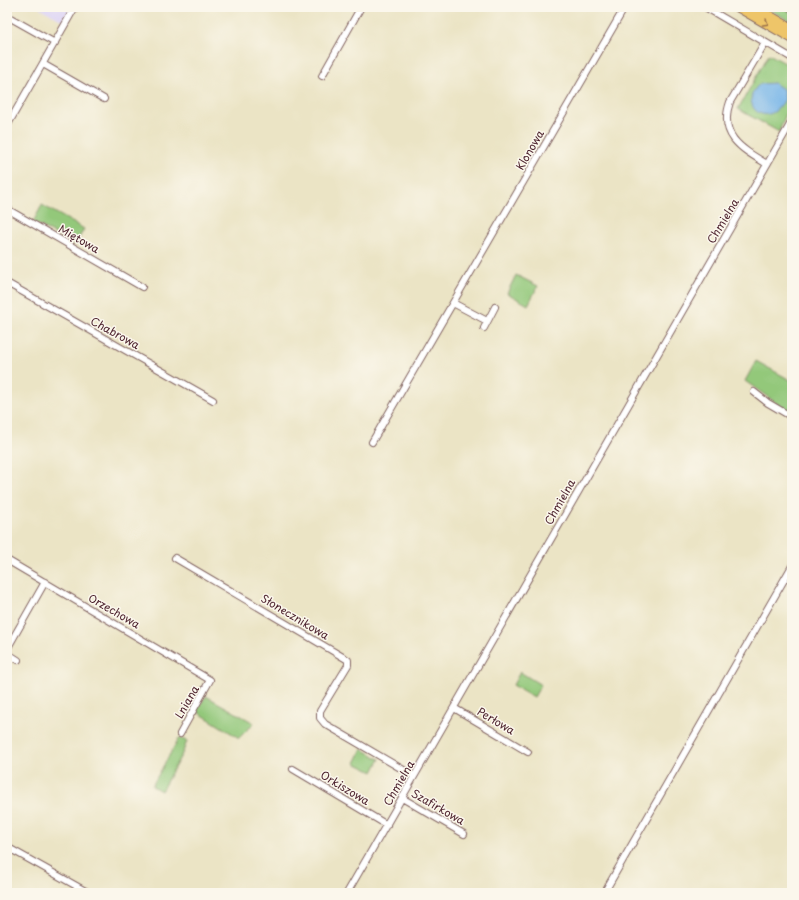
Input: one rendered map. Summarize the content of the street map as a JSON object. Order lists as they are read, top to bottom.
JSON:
{
  "streets": {
    "street": [
      "Klonowa",
      "Chmielna",
      "Miętowa",
      "Chabrowa",
      "Orzechowa",
      "Słonecznikowa",
      "Lniana",
      "Perłowa",
      "Orkiszowa",
      "Szafirkowa"
    ]
  },
  "crossings": [
    ["Chmielna", "Słonecznikowa"],
    ["Chmielna", "Perłowa"],
    ["Chmielna", "Orkiszowa"],
    ["Chmielna", "Szafirkowa"],
    ["Orzechowa", "Lniana"]
  ]
}
